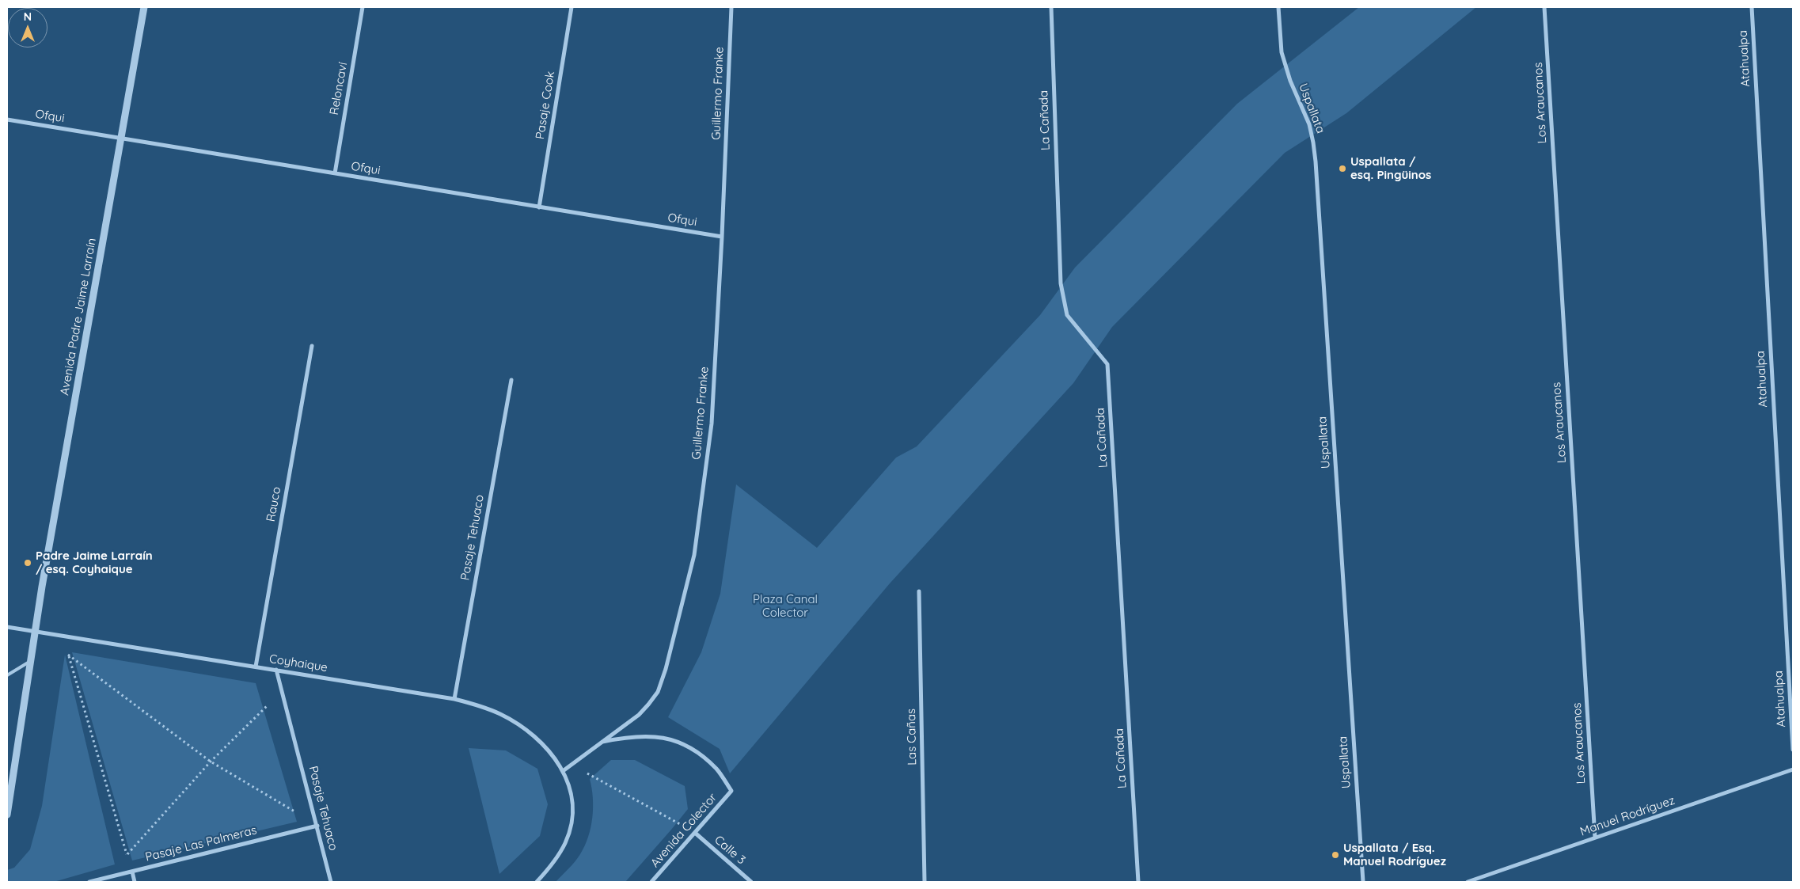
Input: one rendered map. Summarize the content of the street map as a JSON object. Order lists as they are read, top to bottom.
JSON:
{
  "streets": {
    "street": [
      "Atahualpa",
      "Reloncaví",
      "Guillermo Franke",
      "Los Araucanos",
      "Pasaje Cook",
      "Uspallata",
      "Ofqui",
      "La Cañada",
      "Avenida Padre Jaime Larraín",
      "Rauco",
      "Pasaje Tehuaco",
      "Coyhaique",
      "Las Cañas",
      "Manuel Rodríguez",
      "Avenida Colector",
      "Pasaje Las Palmeras",
      "Calle 3"
    ]
  },
  "crossings": [
    ["Reloncaví", "Ofqui"],
    ["Guillermo Franke", "Ofqui"],
    ["Guillermo Franke", "Coyhaique"],
    ["Guillermo Franke", "Avenida Colector"],
    ["Los Araucanos", "Manuel Rodríguez"],
    ["Pasaje Cook", "Ofqui"],
    ["Ofqui", "Avenida Padre Jaime Larraín"],
    ["Avenida Padre Jaime Larraín", "Coyhaique"],
    ["Rauco", "Coyhaique"],
    ["Pasaje Tehuaco", "Coyhaique"],
    ["Pasaje Tehuaco", "Pasaje Las Palmeras"],
    ["Avenida Colector", "Calle 3"]
  ],
  "parks": ["Plaza Canal Colector"],
  "places": ["Uspallata / esq. Pingüinos", "Padre Jaime Larraín / esq. Coyhaique", "Uspallata / Esq. Manuel Rodríguez"],
  "north": "top"
}
